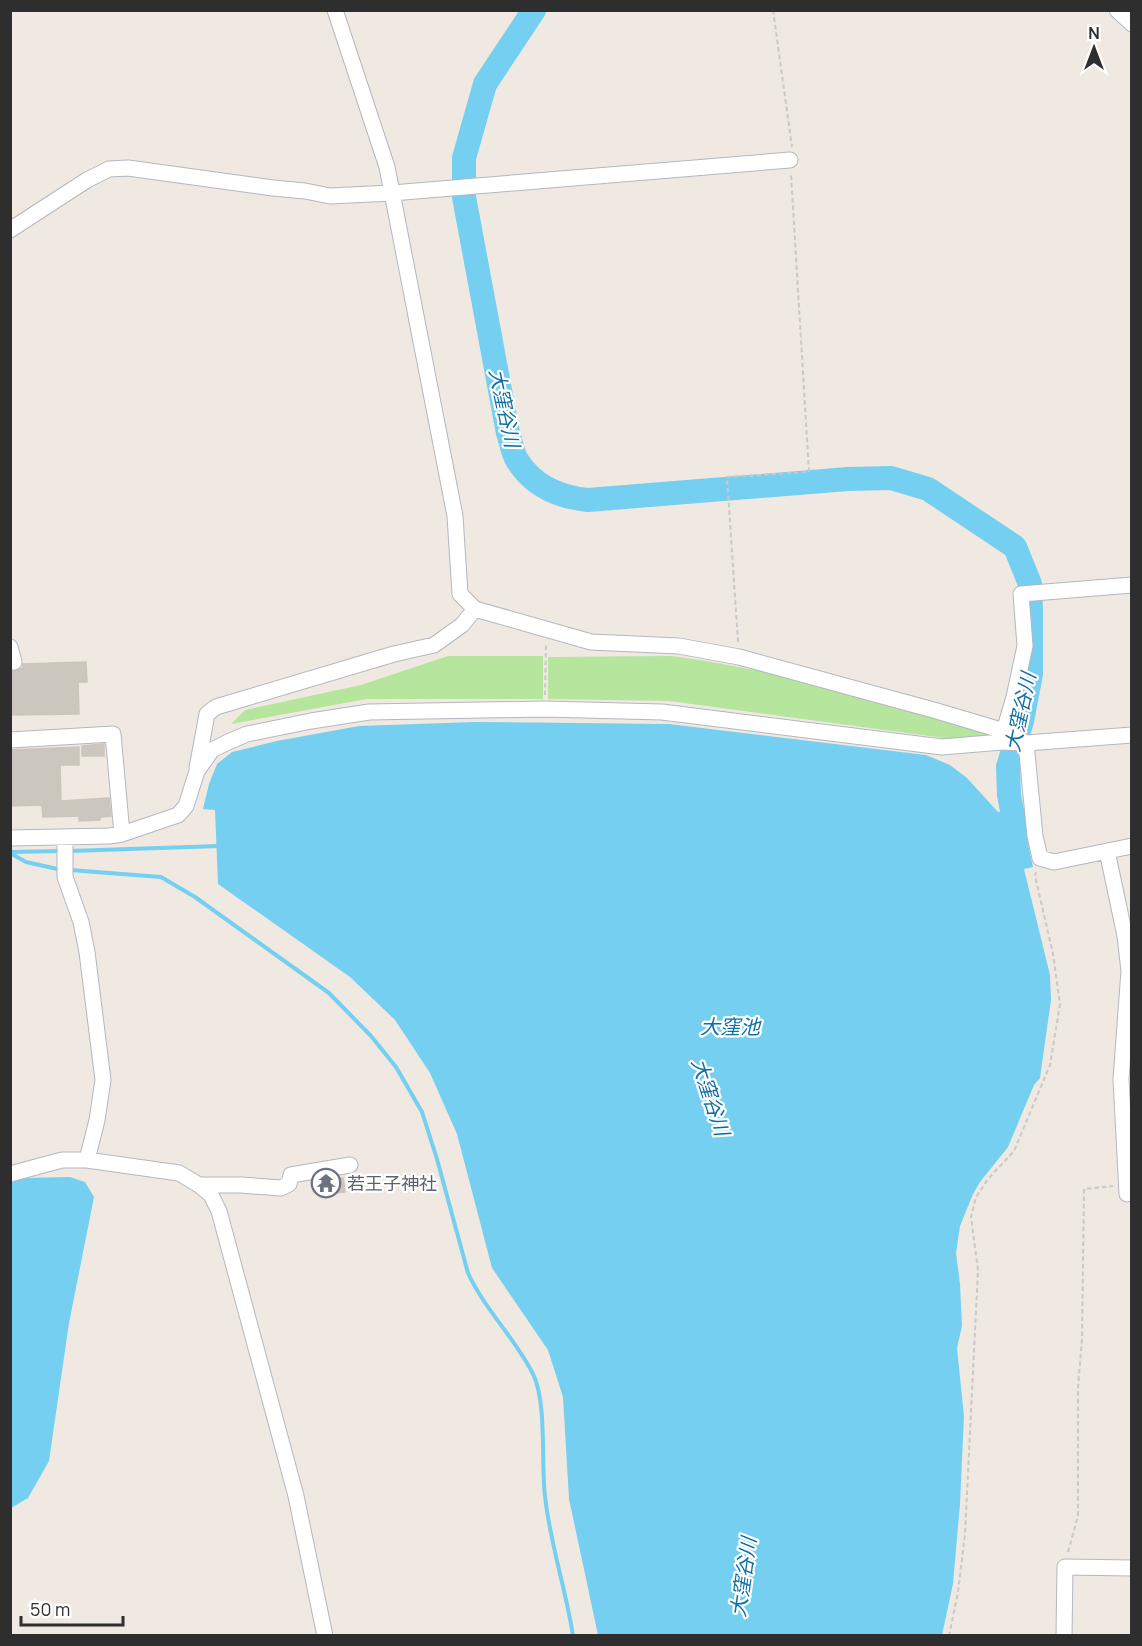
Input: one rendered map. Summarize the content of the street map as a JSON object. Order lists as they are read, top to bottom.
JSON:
{
  "water": ["大窪谷川", "大窪池"],
  "places": {
    "temple": ["若王子神社"]
  },
  "scale_bar": "50 m",
  "north": "top"
}
